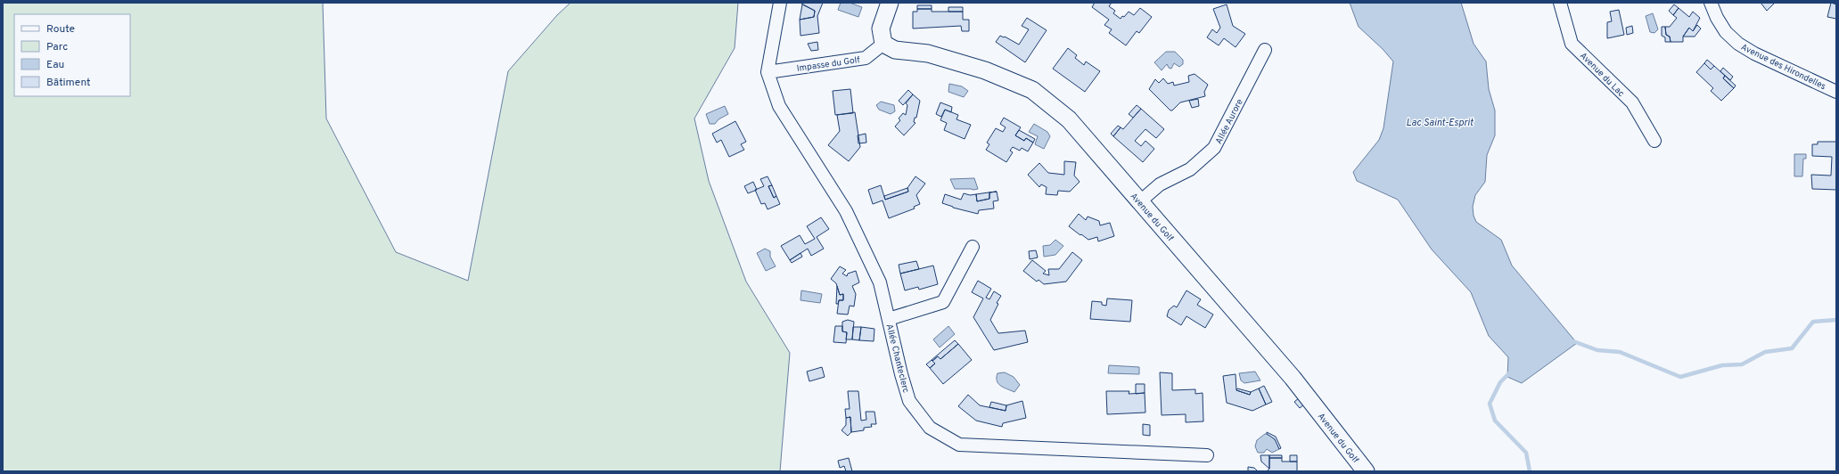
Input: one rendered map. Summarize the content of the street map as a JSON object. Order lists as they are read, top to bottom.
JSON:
{
  "streets": {
    "street": [
      "Impasse du Golf",
      "Avenue des Hirondelles",
      "Avenue du Lac",
      "Allée Aurore",
      "Avenue du Golf",
      "Allée Chanteclerc"
    ]
  },
  "crossings": [
    ["Impasse du Golf", "Avenue du Golf"],
    ["Impasse du Golf", "Allée Chanteclerc"],
    ["Allée Aurore", "Avenue du Golf"]
  ],
  "water": ["Lac Saint-Esprit"],
  "legend": [
    "Route",
    "Parc",
    "Eau",
    "Bâtiment"
  ]
}
